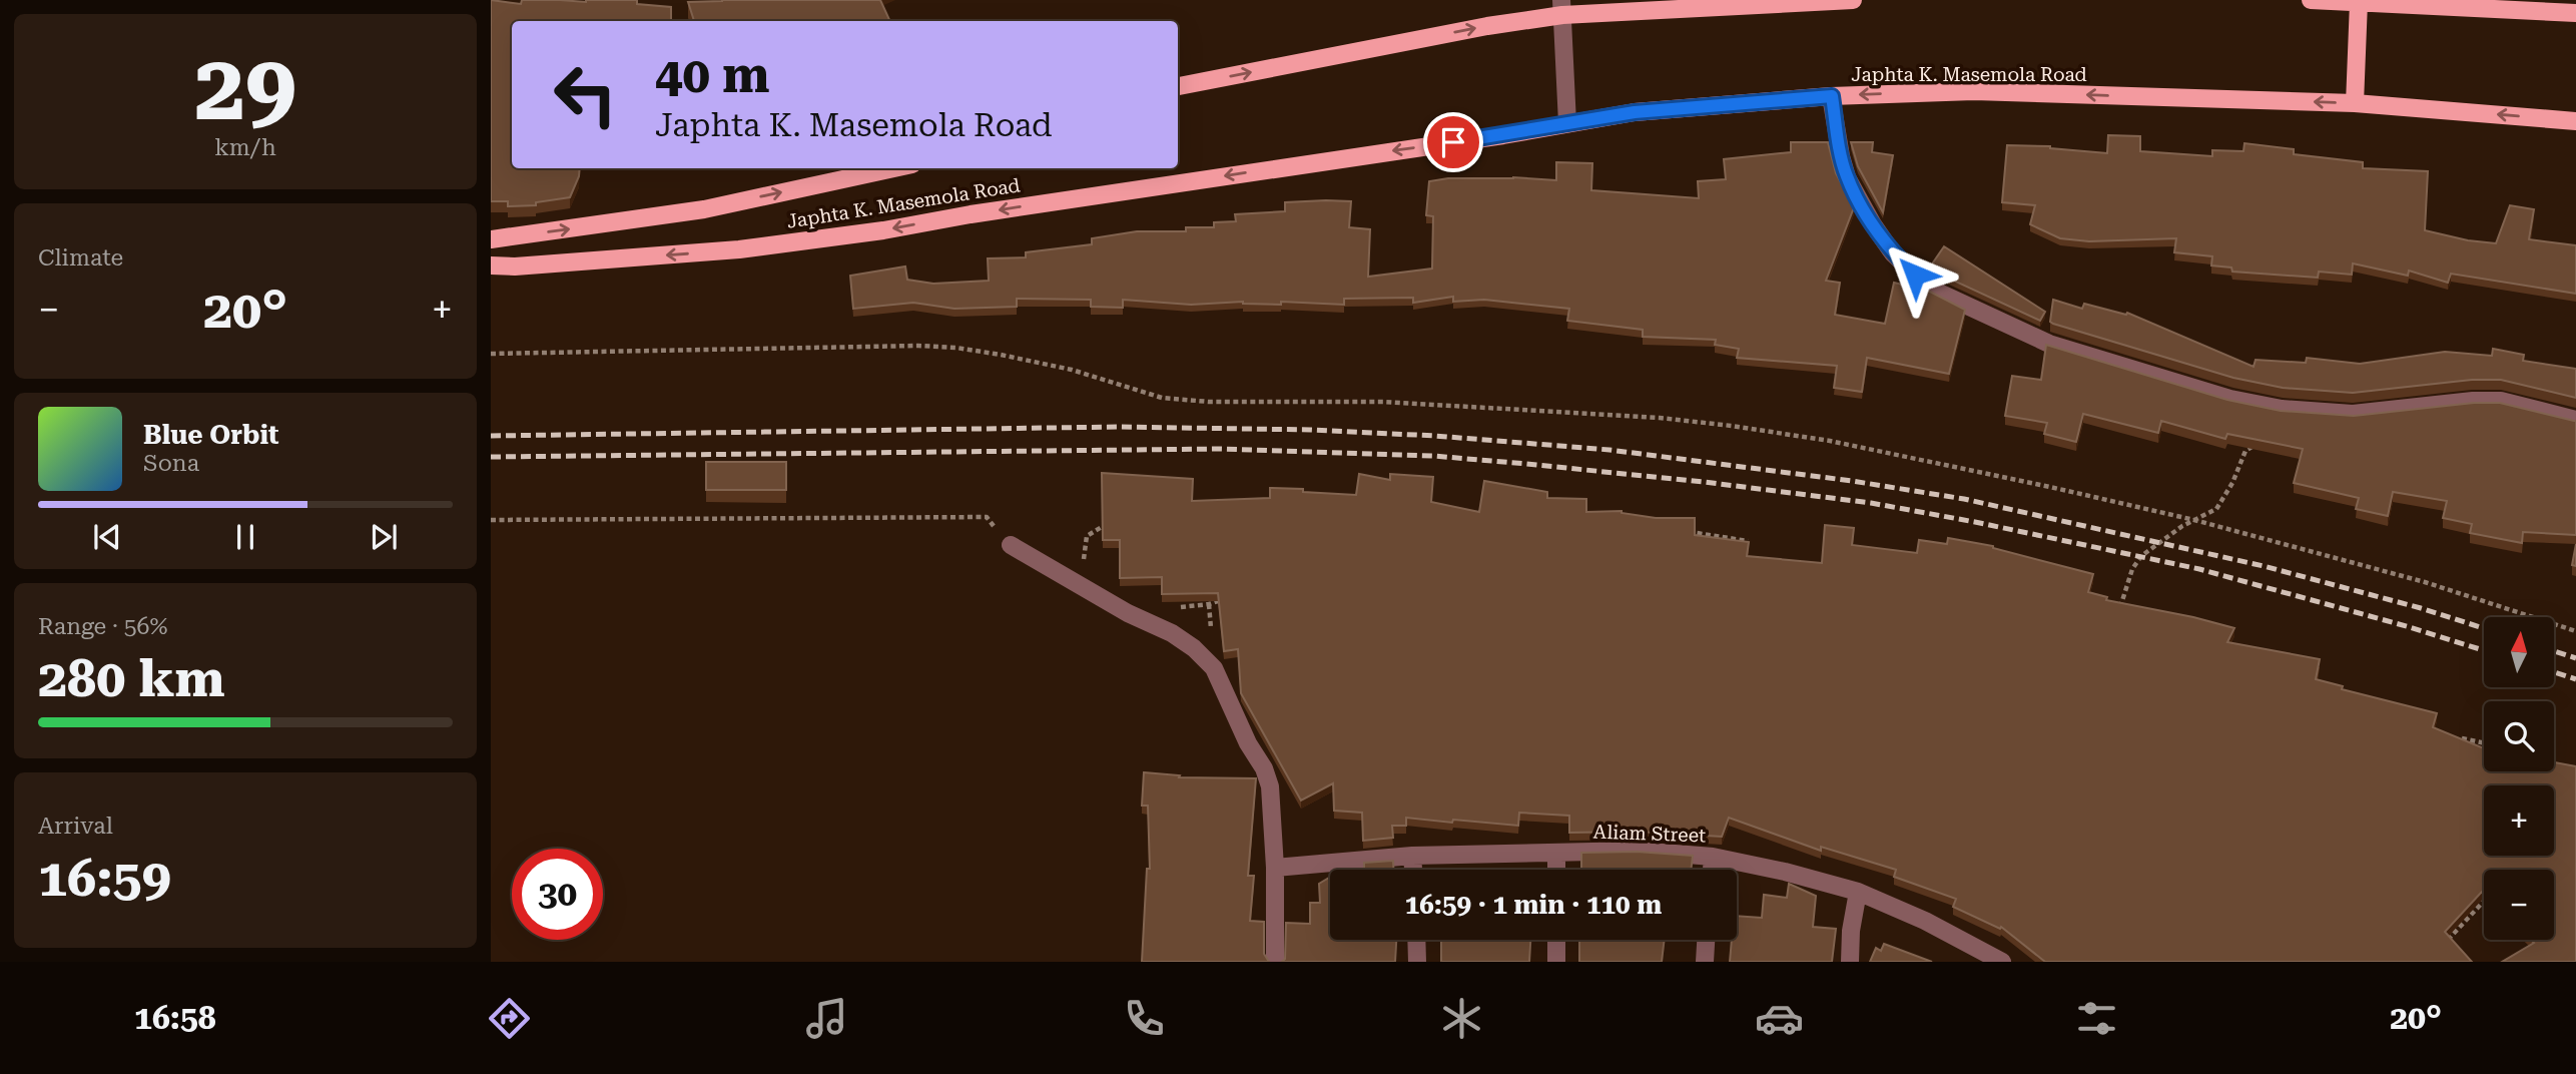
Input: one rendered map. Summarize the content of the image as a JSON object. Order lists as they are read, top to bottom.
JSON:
{
  "streets": {
    "main road": ["Japhta K. Masemola Road"],
    "street": ["Aliam Street"]
  },
  "north": "top",
  "page": {
    "tile": [
      ["29", "km/h"],
      "Climate",
      ["Range · 56%", "280 km"],
      ["Arrival", "16:59"]
    ],
    "turn": ["40 m", "Japhta K. Masemola Road"],
    "heat": ["−", "20°", "+"],
    "song": ["Blue Orbit", "Sona"],
    "map_buttons": ["+", "−"],
    "limit": "30",
    "trip": "16:59 · 1 min · 110 m",
    "tabs": ["16:58", "20°"]
  }
}
